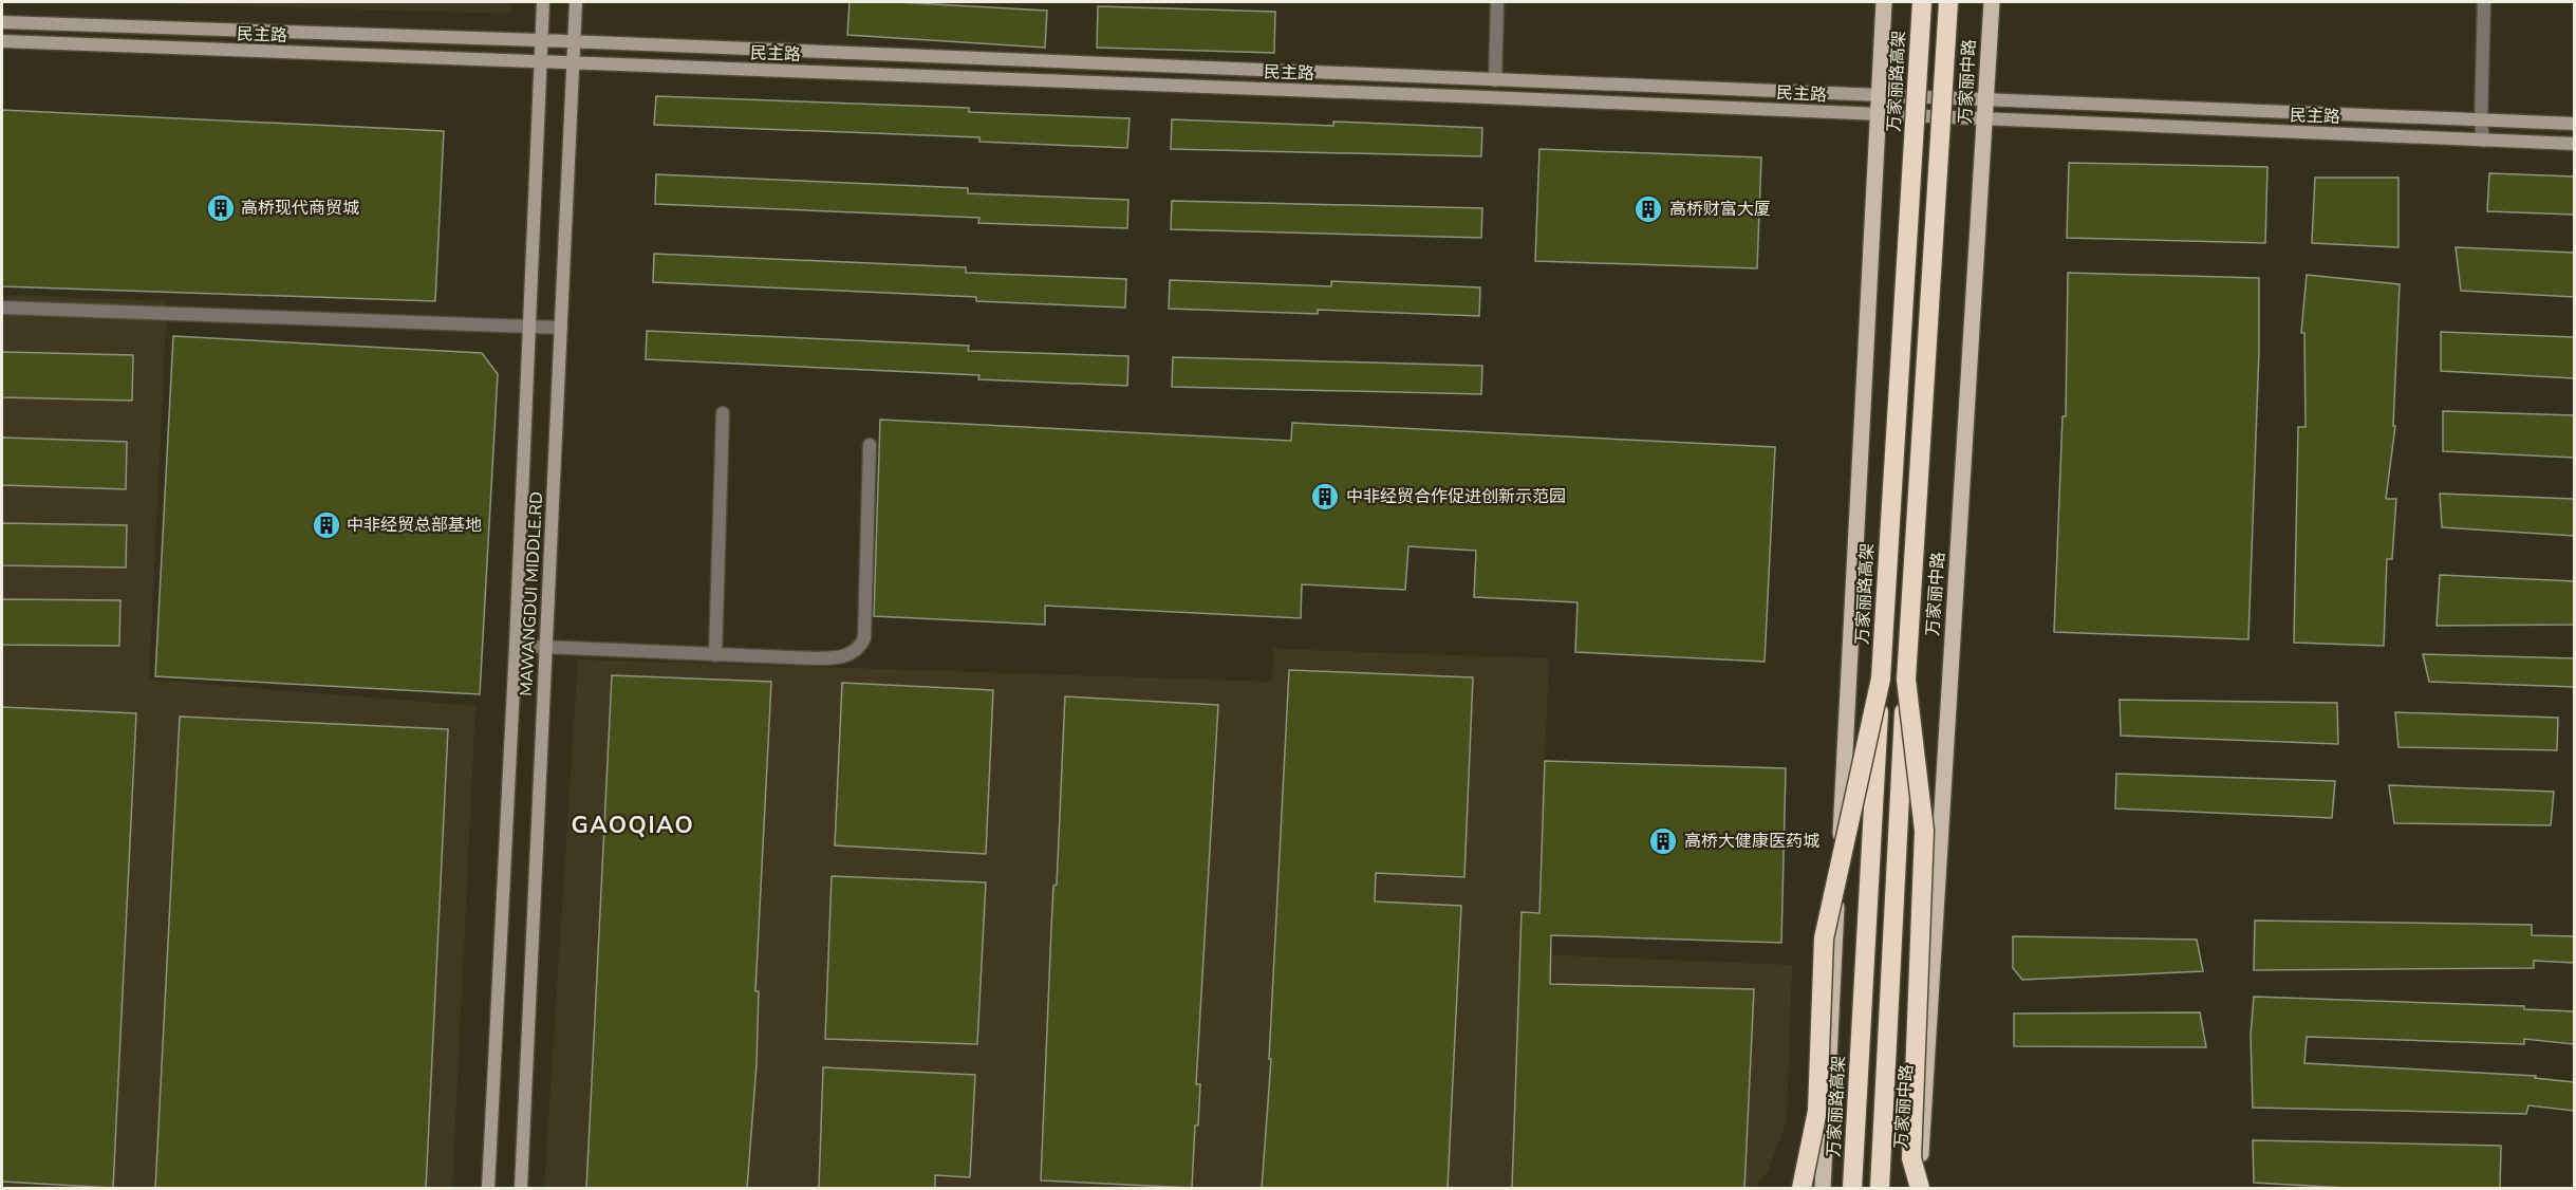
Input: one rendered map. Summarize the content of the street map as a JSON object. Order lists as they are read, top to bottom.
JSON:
{
  "streets": {
    "highway": ["万家丽路高架"],
    "main road": ["万家丽中路"],
    "street": ["民主路", "MAWANGDUI MIDDLE.RD"]
  },
  "crossings": [
    ["民主路", "万家丽中路"],
    ["民主路", "MAWANGDUI MIDDLE.RD"]
  ],
  "districts": ["GAOQIAO"],
  "places": {
    "building": [
      "高桥现代商贸城",
      "高桥财富大厦",
      "中非经贸合作促进创新示范园",
      "中非经贸总部基地",
      "高桥大健康医药城"
    ]
  }
}
